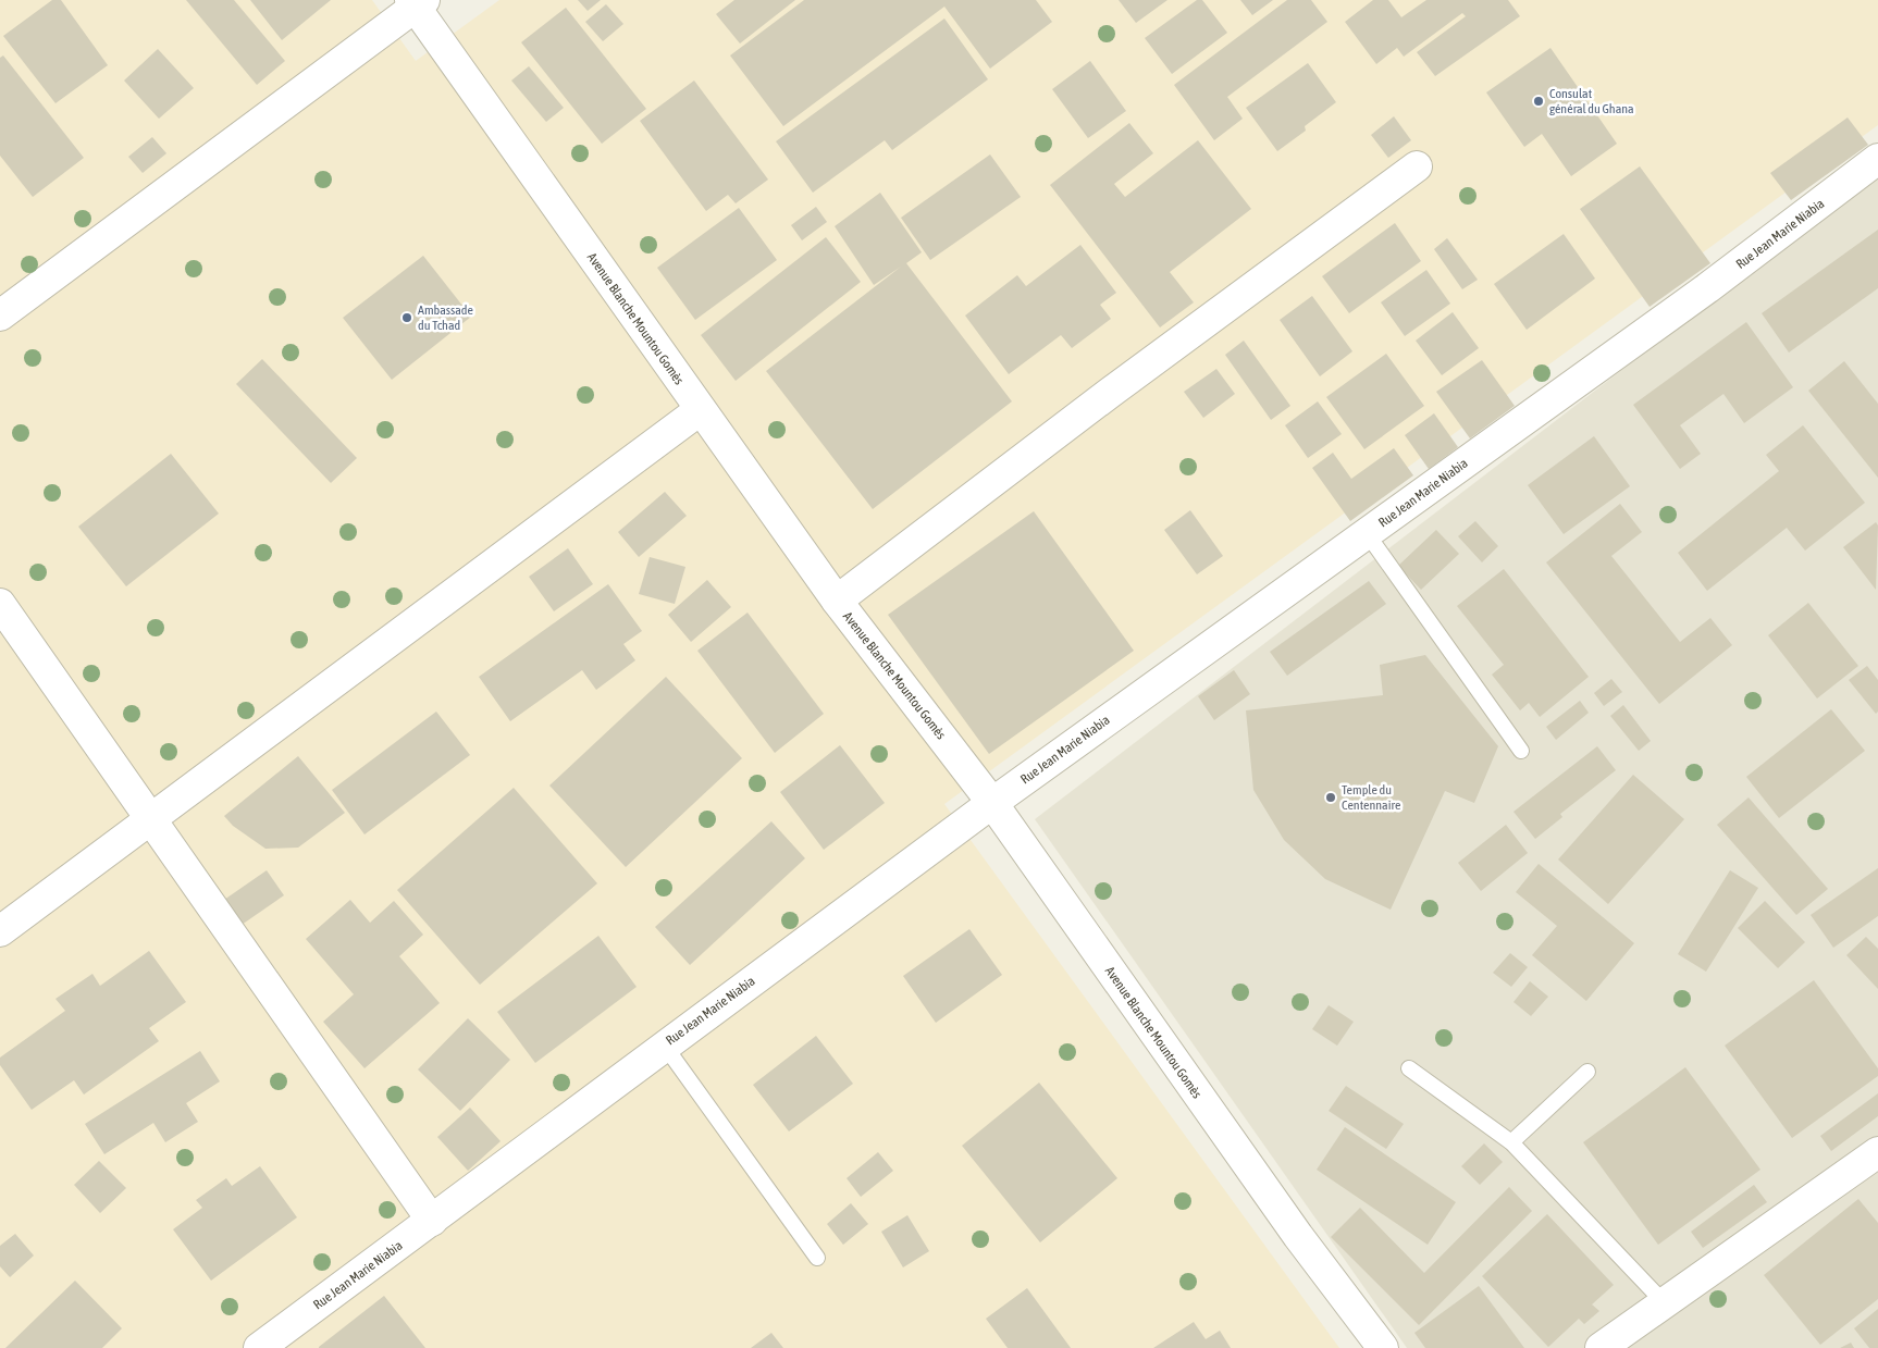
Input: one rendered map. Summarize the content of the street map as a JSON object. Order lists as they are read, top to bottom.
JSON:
{
  "streets": {
    "street": ["Rue Jean Marie Niabia", "Avenue Blanche Mountou Gomès"]
  },
  "crossings": [
    ["Rue Jean Marie Niabia", "Avenue Blanche Mountou Gomès"]
  ],
  "places": ["Consulat général du Ghana", "Ambassade du Tchad", "Temple du Centennaire"]
}
